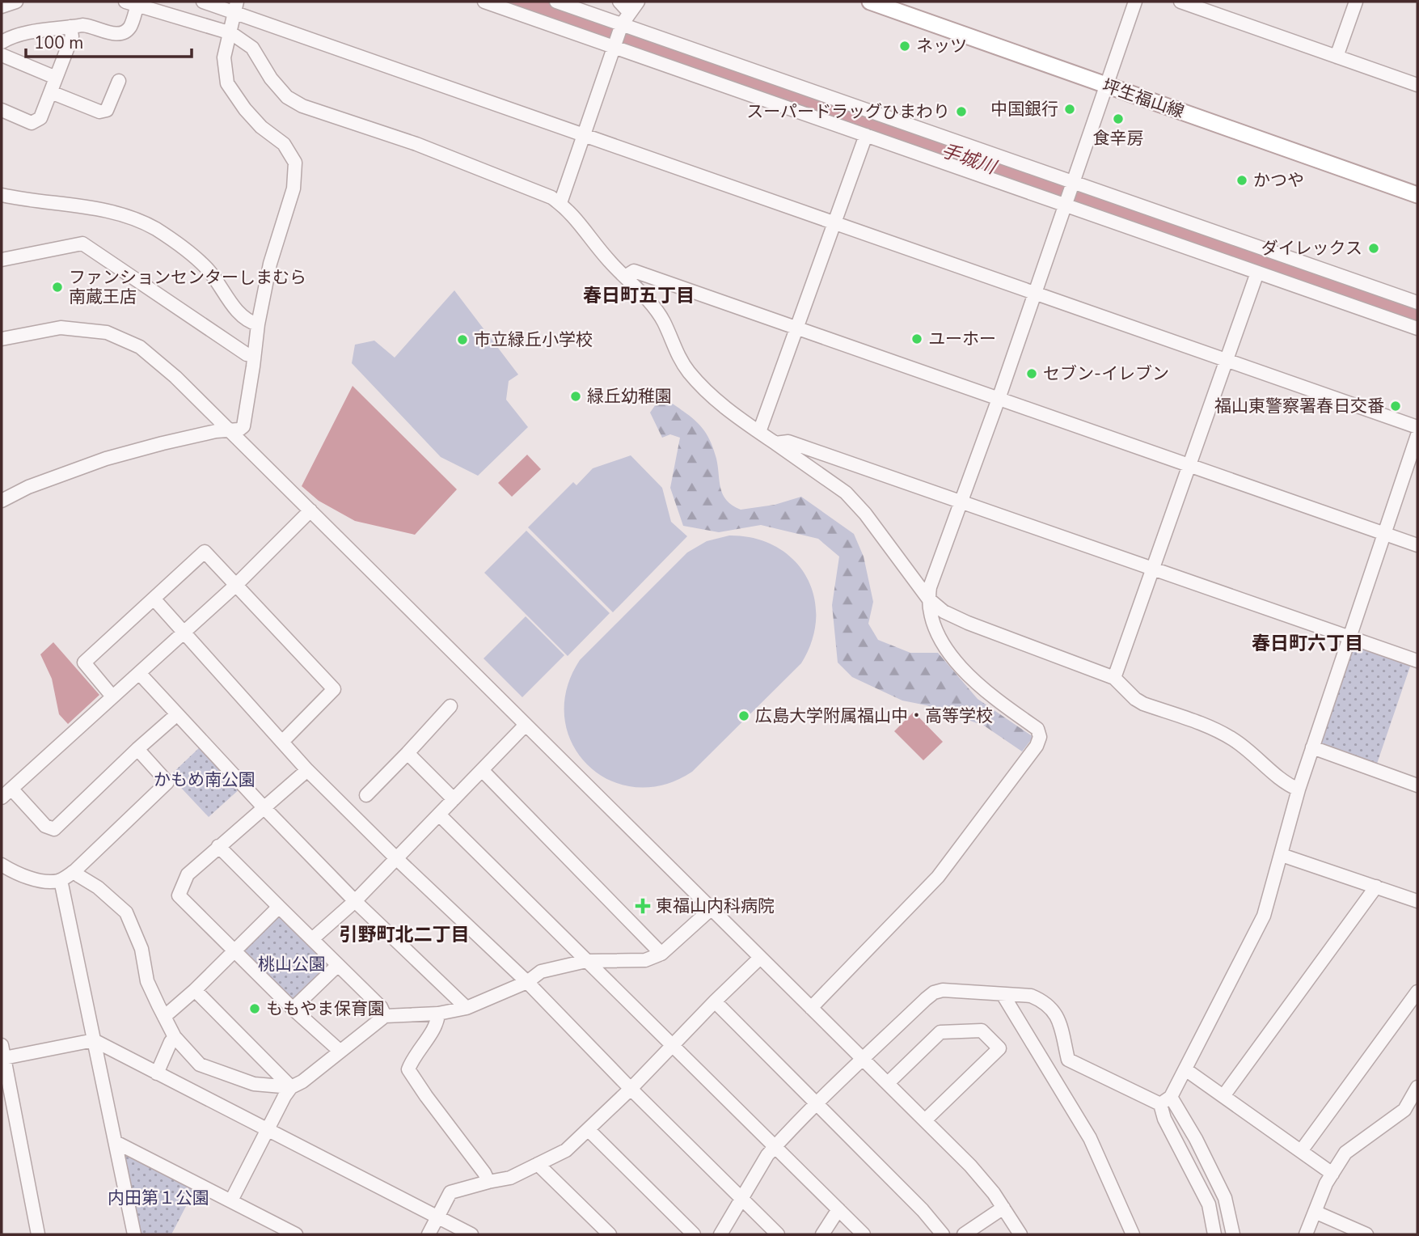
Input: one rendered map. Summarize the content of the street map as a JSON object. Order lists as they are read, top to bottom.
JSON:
{
  "streets": {
    "main road": ["坪生福山線"]
  },
  "districts": ["春日町五丁目", "春日町六丁目", "引野町北二丁目"],
  "water": ["手城川"],
  "parks": ["かもめ南公園", "桃山公園", "内田第１公園"],
  "places": {
    "other": [
      "ネッツ",
      "中国銀行",
      "スーパードラッグひまわり",
      "食辛房",
      "かつや",
      "ダイレックス",
      "ファンションセンターしまむら 南蔵王店",
      "ユーホー",
      "市立緑丘小学校",
      "セブン-イレブン",
      "緑丘幼稚園",
      "福山東警察署春日交番",
      "広島大学附属福山中・高等学校",
      "ももやま保育園"
    ],
    "health": ["東福山内科病院"]
  },
  "scale_bar": "100 m"
}
